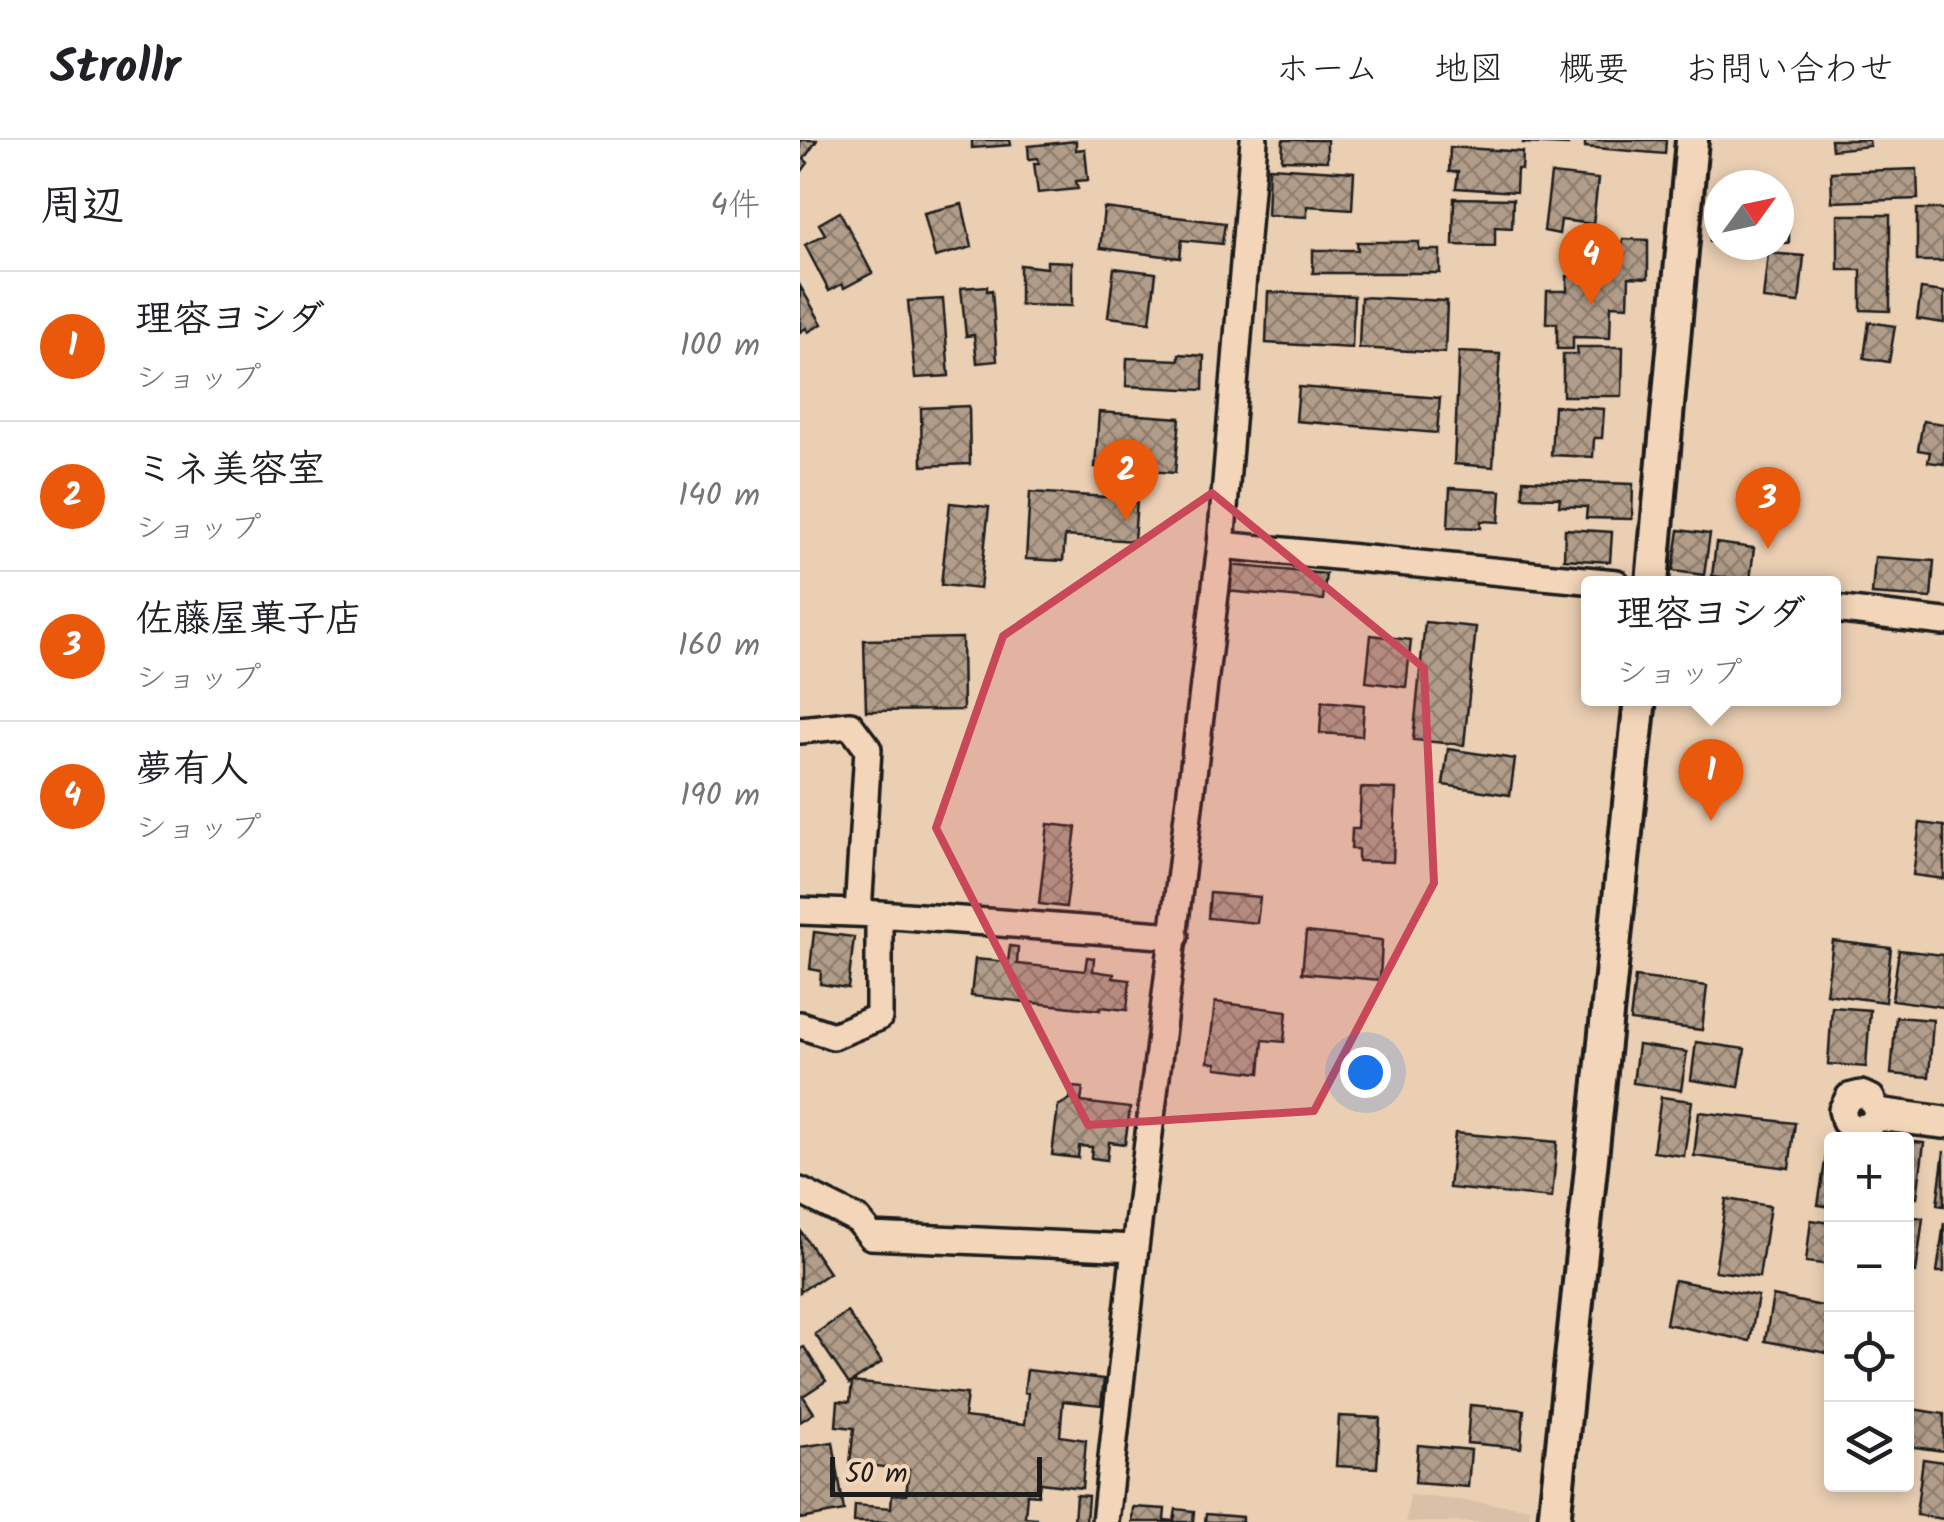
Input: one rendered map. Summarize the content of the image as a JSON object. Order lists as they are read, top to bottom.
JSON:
{
  "scale_bar": "50 m",
  "north": "top right",
  "page": {
    "header": "Strollr",
    "nav": [
      "ホーム",
      "地図",
      "概要",
      "お問い合わせ"
    ],
    "heading": ["周辺", "4件"],
    "pins": [
      "4",
      "2",
      "3",
      "1"
    ],
    "list": [
      {
        "mark": "1",
        "name": "理容ヨシダ",
        "note": "ショップ",
        "value": "100 m"
      },
      {
        "mark": "2",
        "name": "ミネ美容室",
        "note": "ショップ",
        "value": "140 m"
      },
      {
        "mark": "3",
        "name": "佐藤屋菓子店",
        "note": "ショップ",
        "value": "160 m"
      },
      {
        "mark": "4",
        "name": "夢有人",
        "note": "ショップ",
        "value": "190 m"
      }
    ],
    "popup": ["理容ヨシダ", "ショップ"],
    "map_buttons": ["+", "−"],
    "scale": "50 m"
  }
}
